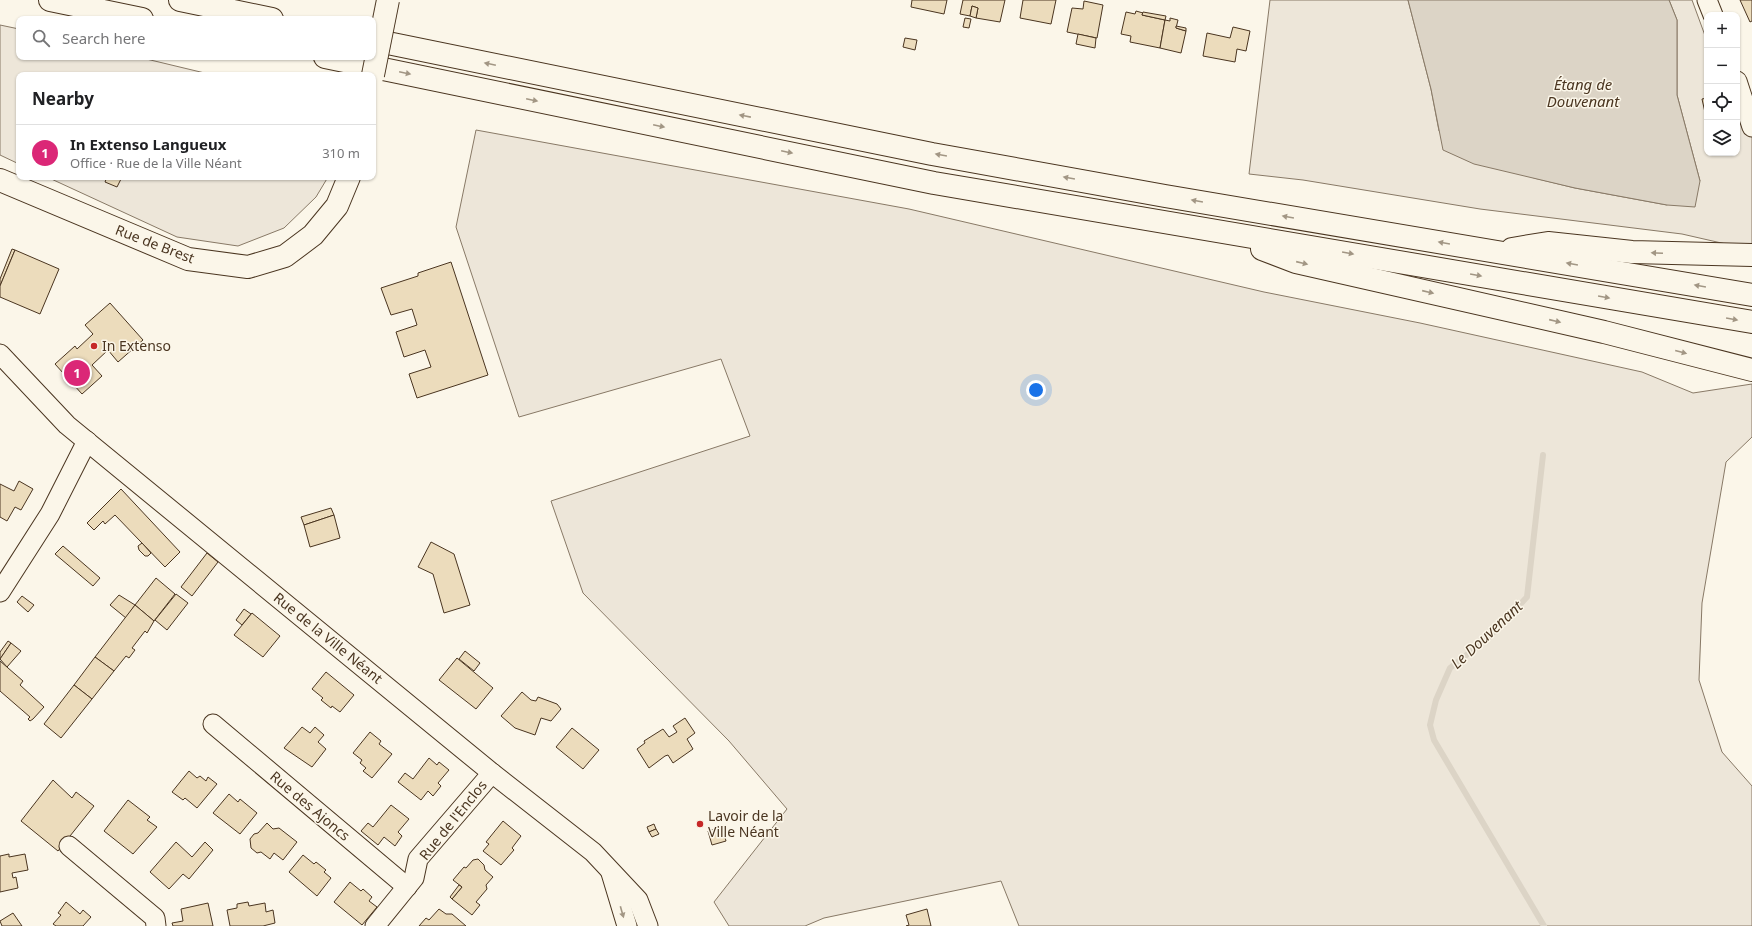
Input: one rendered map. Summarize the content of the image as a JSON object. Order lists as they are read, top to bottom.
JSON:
{
  "streets": {
    "main road": ["Rue de Brest"],
    "street": ["Rue de la Ville Néant", "Rue des Ajoncs", "Rue de l'Enclos"]
  },
  "crossings": [
    ["Rue de la Ville Néant", "Rue de l'Enclos"],
    ["Rue des Ajoncs", "Rue de l'Enclos"]
  ],
  "water": ["Étang de Douvenant", "Le Douvenant"],
  "places": ["In Extenso", "Lavoir de la Ville Néant"],
  "page": {
    "map_buttons": ["+", "−"],
    "search": "Search here",
    "heading": "Nearby",
    "list": [
      {
        "mark": "1",
        "name": "In Extenso Langueux",
        "note": "Office · Rue de la Ville Néant",
        "value": "310 m"
      }
    ],
    "pins": "1"
  }
}
